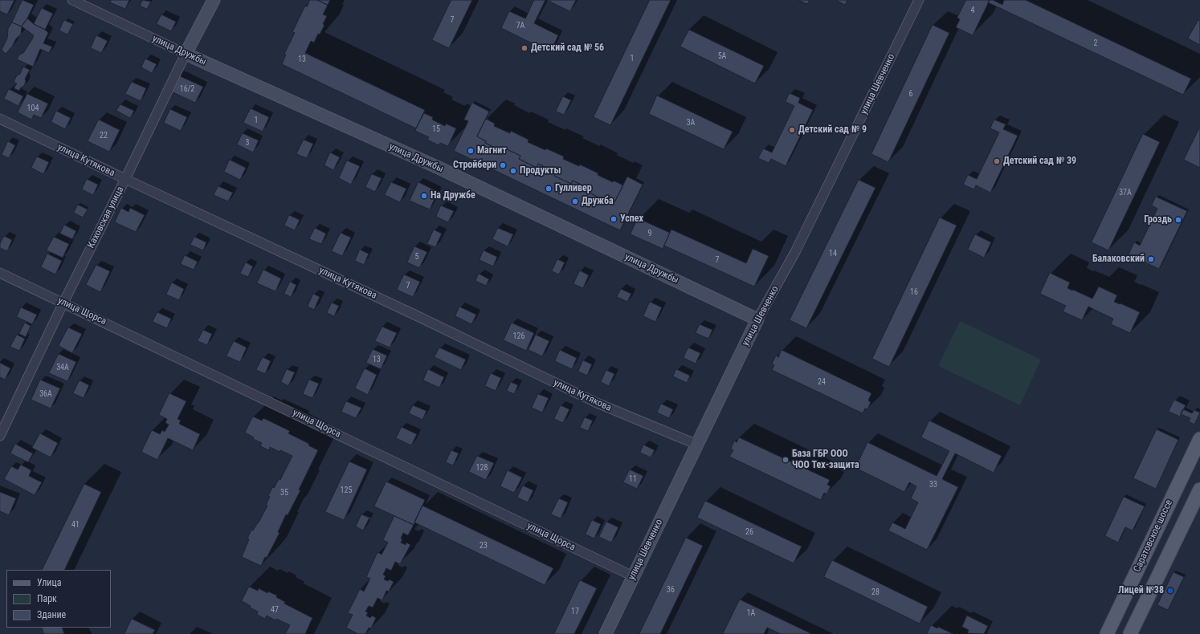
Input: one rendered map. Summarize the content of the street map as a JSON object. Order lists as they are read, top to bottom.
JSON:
{
  "streets": {
    "main road": ["Саратовское шоссе"],
    "street": [
      "улица Дружбы",
      "улица Шевченко",
      "улица Кутякова",
      "Каховская улица",
      "улица Щорса"
    ]
  },
  "crossings": [
    ["улица Дружбы", "улица Шевченко"],
    ["улица Дружбы", "Каховская улица"],
    ["улица Шевченко", "улица Кутякова"],
    ["улица Шевченко", "улица Щорса"],
    ["улица Кутякова", "Каховская улица"],
    ["Каховская улица", "улица Щорса"]
  ],
  "places": [
    "Детский сад № 56",
    "Детский сад № 9",
    "Магнит",
    "Детский сад № 39",
    "Стройбери",
    "Продукты",
    "Гулливер",
    "На Дружбе",
    "Дружба",
    "Успех",
    "Гроздь",
    "Балаковский",
    "База ГБР ООО ЧОО Тех-защита",
    "Лицей №38"
  ],
  "house_numbers": [
    "4",
    "7",
    "7А",
    "2",
    "5А",
    "1",
    "13",
    "16/2",
    "6",
    "104",
    "1",
    "3А",
    "15",
    "22",
    "3",
    "37А",
    "9",
    "14",
    "5",
    "7",
    "7",
    "16",
    "126",
    "13",
    "34А",
    "24",
    "36А",
    "128",
    "11",
    "33",
    "125",
    "35",
    "41",
    "26",
    "23",
    "36",
    "28",
    "47",
    "17",
    "1А"
  ],
  "legend": ["Улица", "Парк", "Здание"]
}
